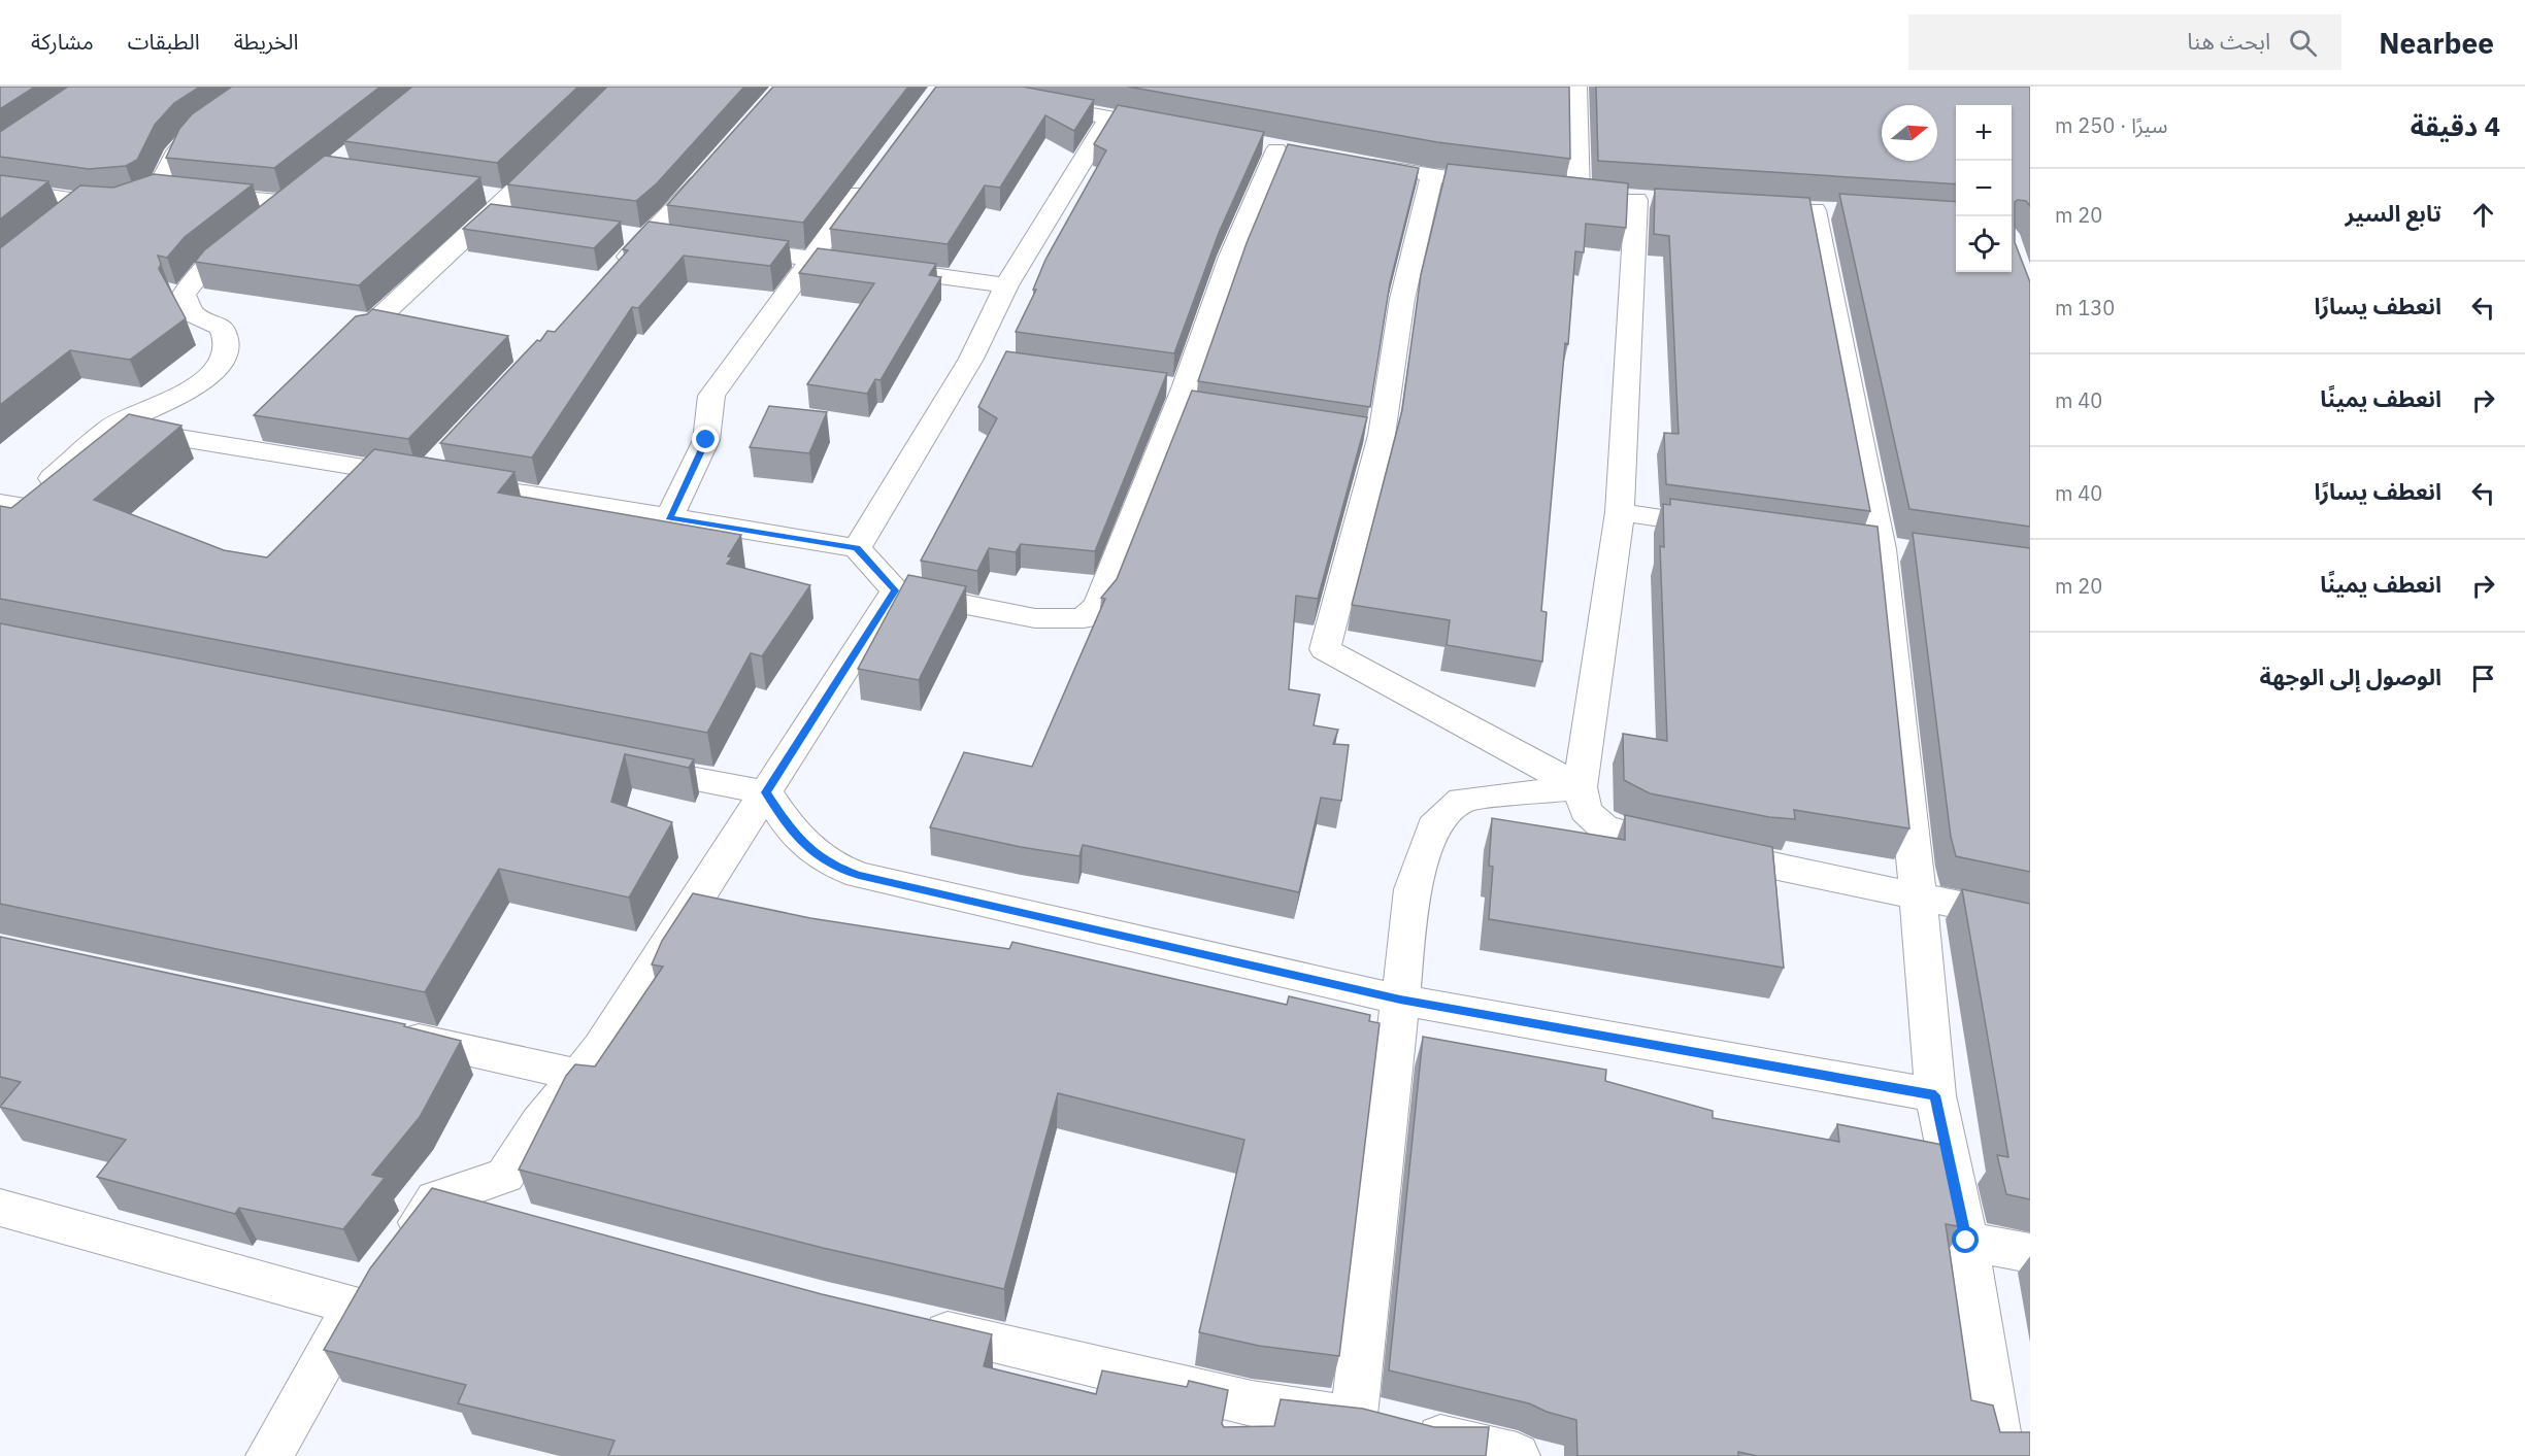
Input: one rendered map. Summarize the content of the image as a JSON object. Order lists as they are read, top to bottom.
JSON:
{
  "north": "right",
  "page": {
    "header": "Nearbee",
    "search": "ابحث هنا",
    "nav": ["الخريطة", "الطبقات", "مشاركة"],
    "heading": ["4 دقيقة", "سيرًا · 250 m"],
    "map_buttons": ["+", "−"],
    "list": [
      ["تابع السير", "20 m"],
      ["انعطف يسارًا", "130 m"],
      ["انعطف يمينًا", "40 m"],
      ["انعطف يسارًا", "40 m"],
      ["انعطف يمينًا", "20 m"],
      "الوصول إلى الوجهة"
    ]
  }
}
